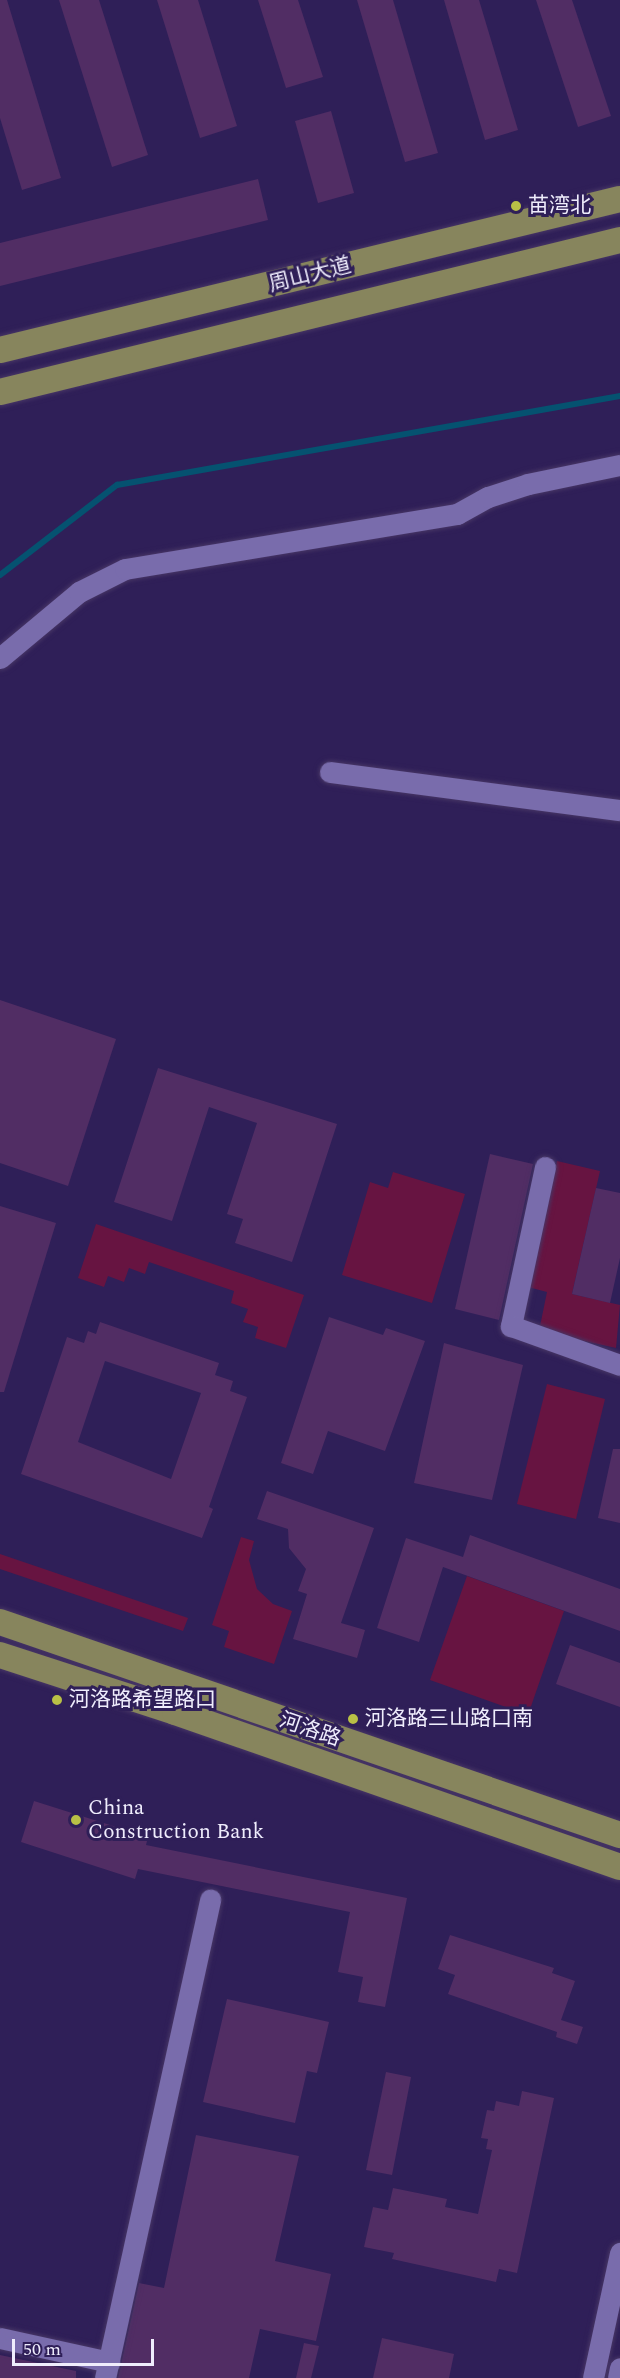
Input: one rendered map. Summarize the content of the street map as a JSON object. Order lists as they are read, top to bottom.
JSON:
{
  "streets": {
    "main road": ["周山大道", "河洛路"]
  },
  "places": [
    "苗湾北",
    "河洛路希望路口",
    "河洛路三山路口南",
    "China Construction Bank"
  ],
  "scale_bar": "50 m"
}
